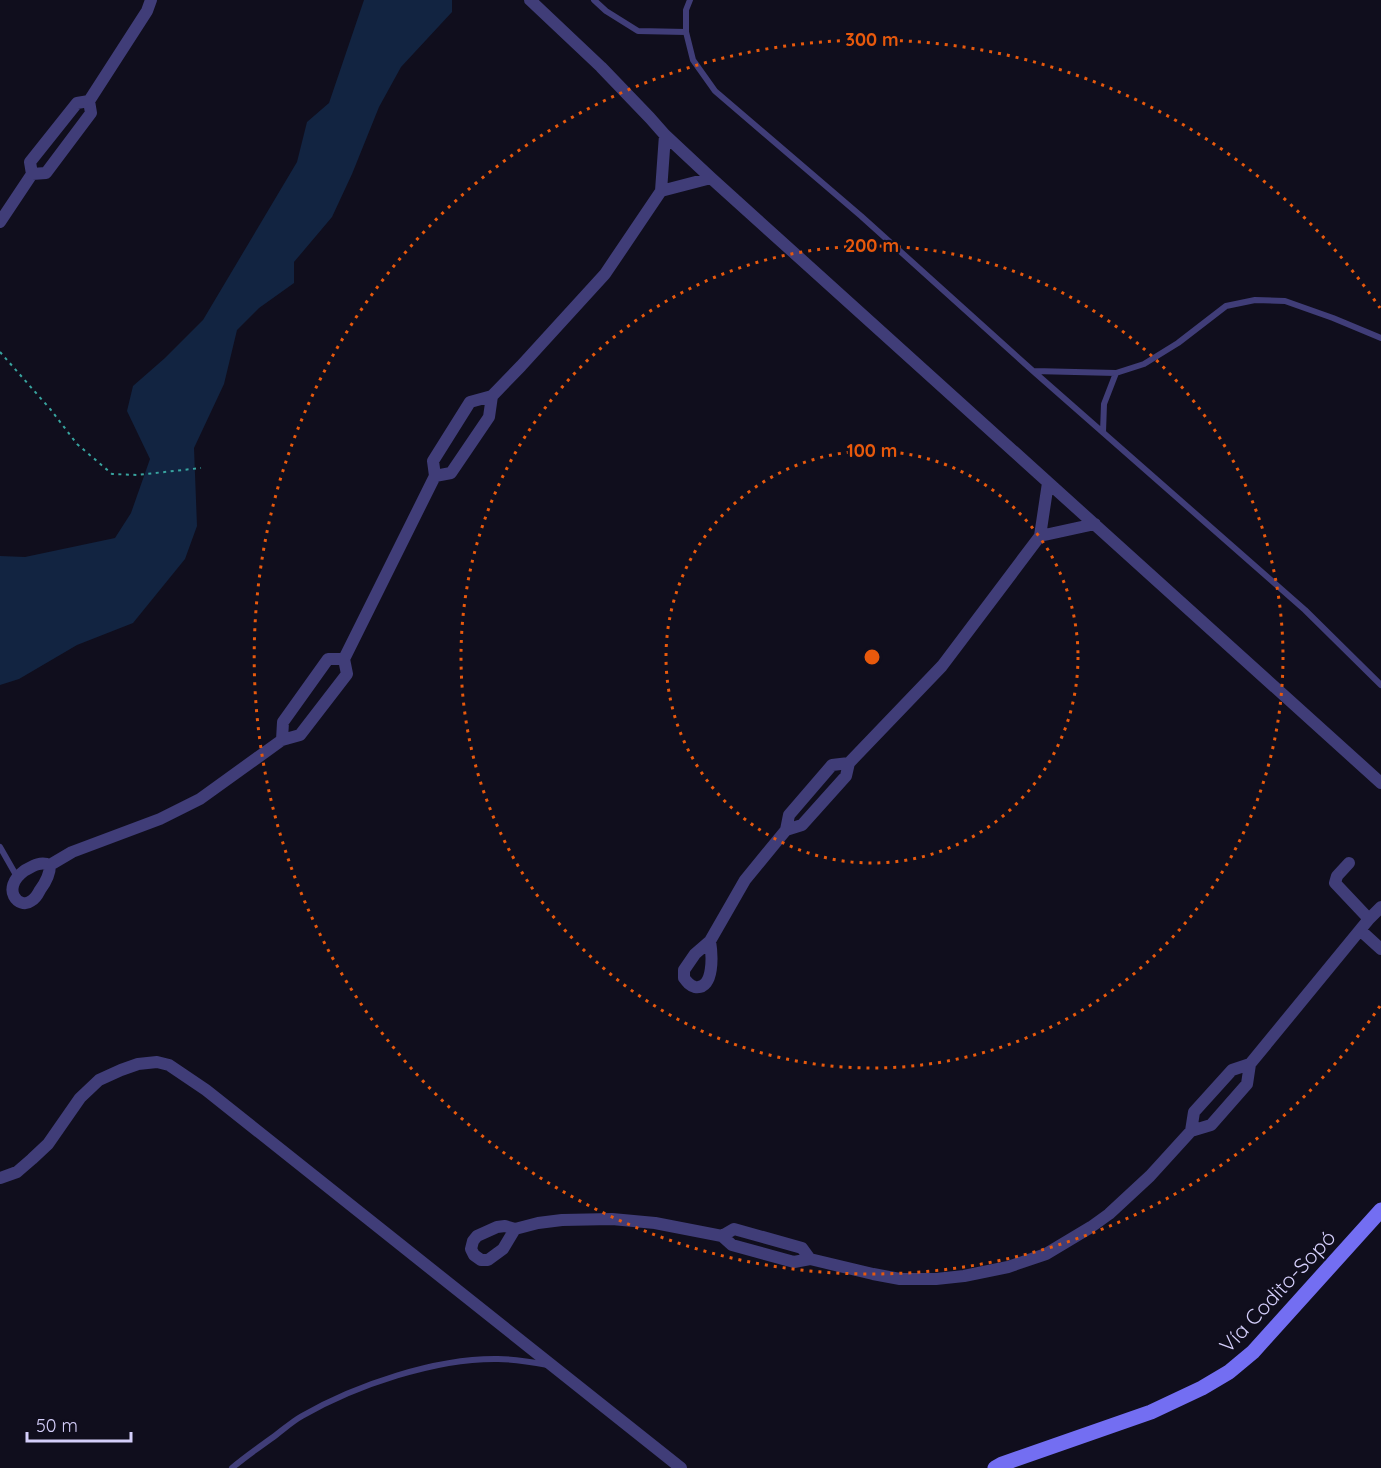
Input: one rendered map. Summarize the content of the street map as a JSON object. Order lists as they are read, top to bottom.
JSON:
{
  "streets": {
    "street": ["Vía Codito-Sopó"]
  },
  "scale_bar": "50 m",
  "rings": ["300 m", "200 m", "100 m"]
}
